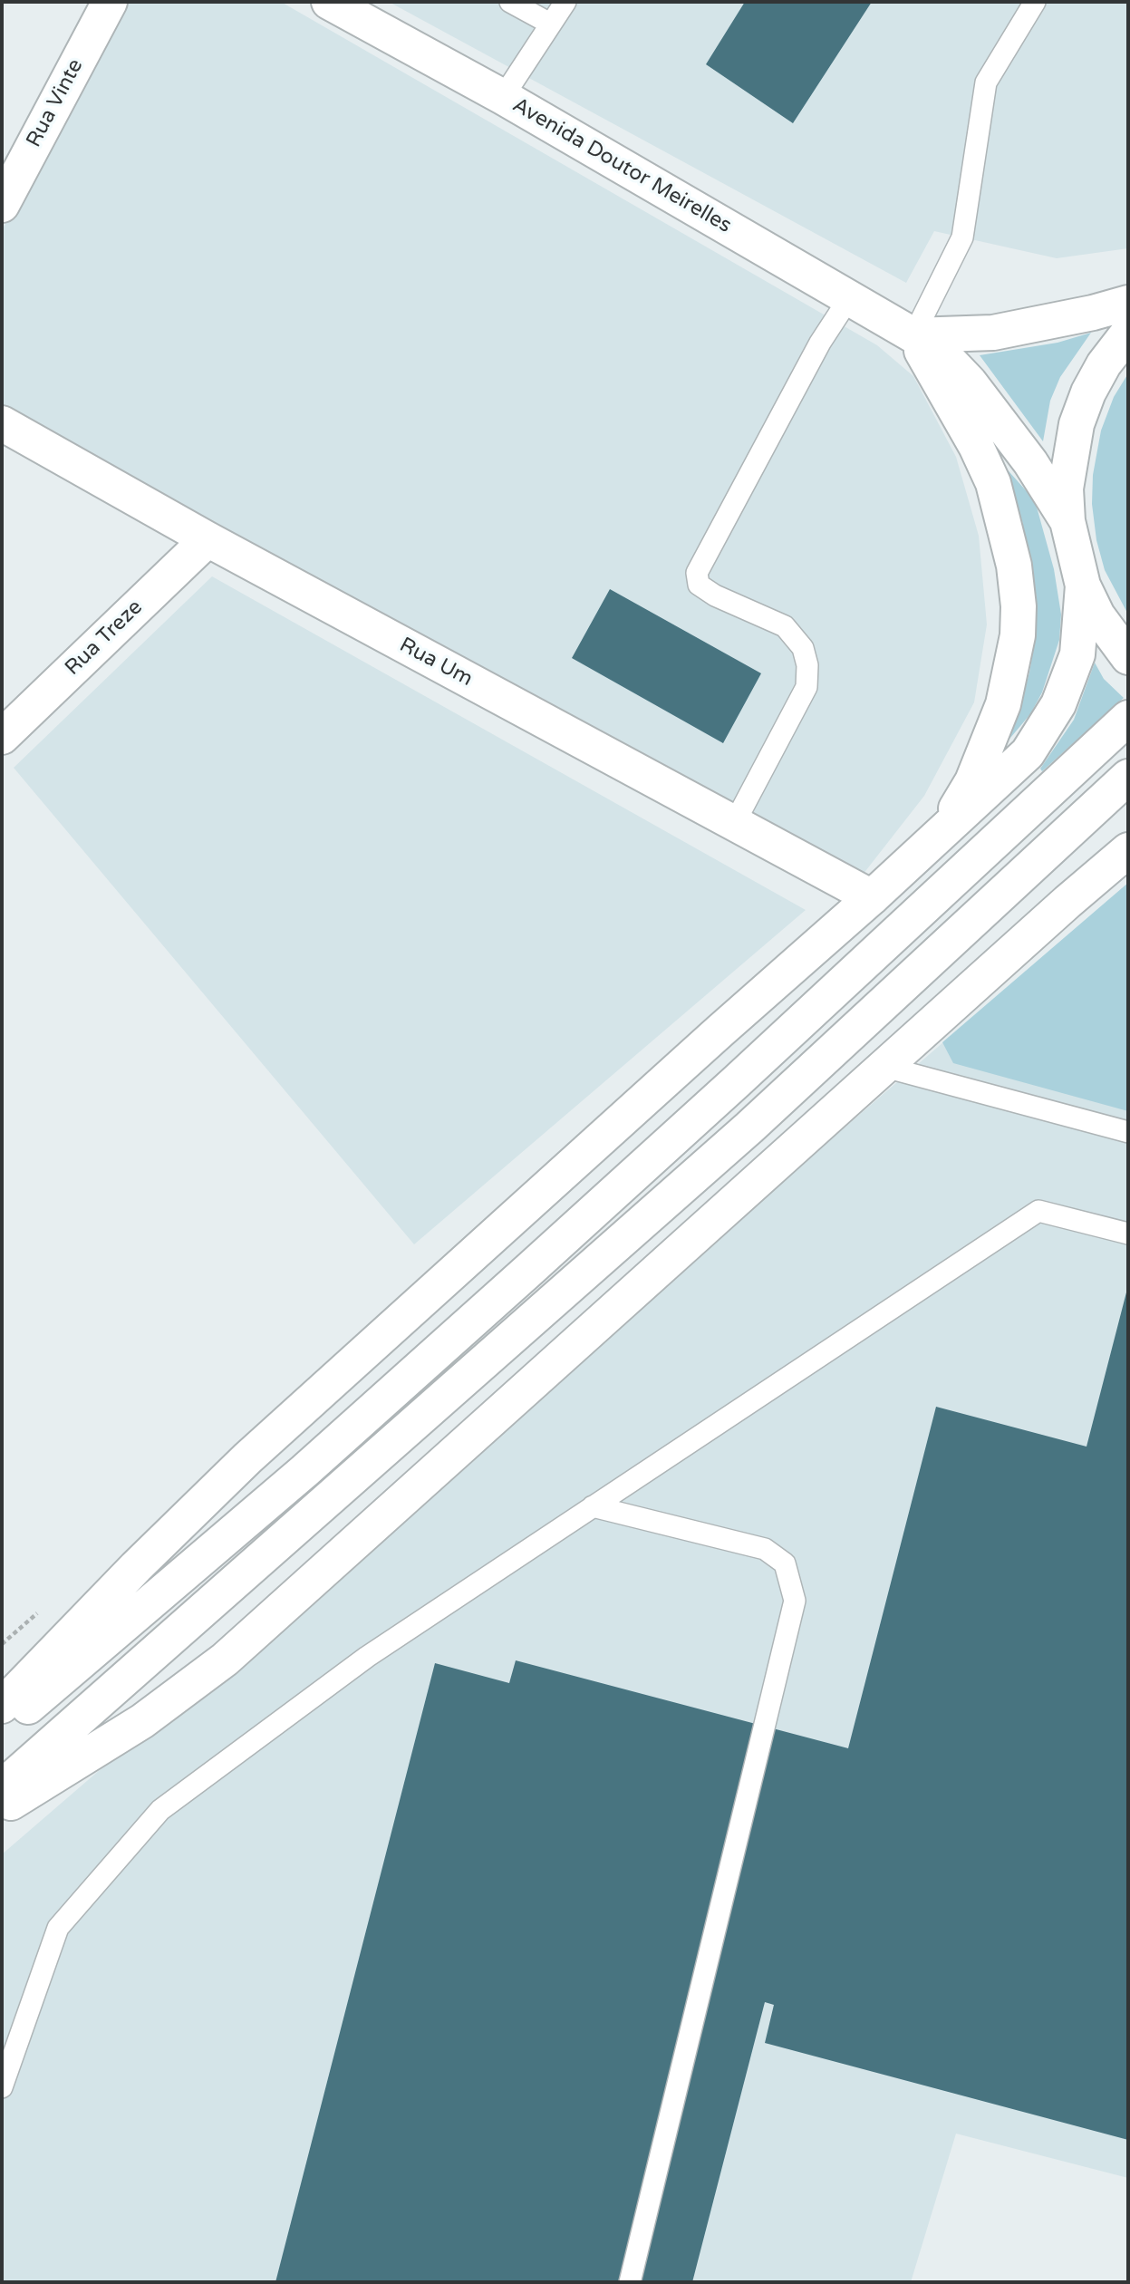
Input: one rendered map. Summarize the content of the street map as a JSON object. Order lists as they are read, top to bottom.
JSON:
{
  "streets": {
    "main road": [
      "Rua Vinte",
      "Avenida Doutor Meirelles",
      "Rua Treze",
      "Rua Um"
    ]
  },
  "crossings": [
    ["Rua Treze", "Rua Um"]
  ]
}
